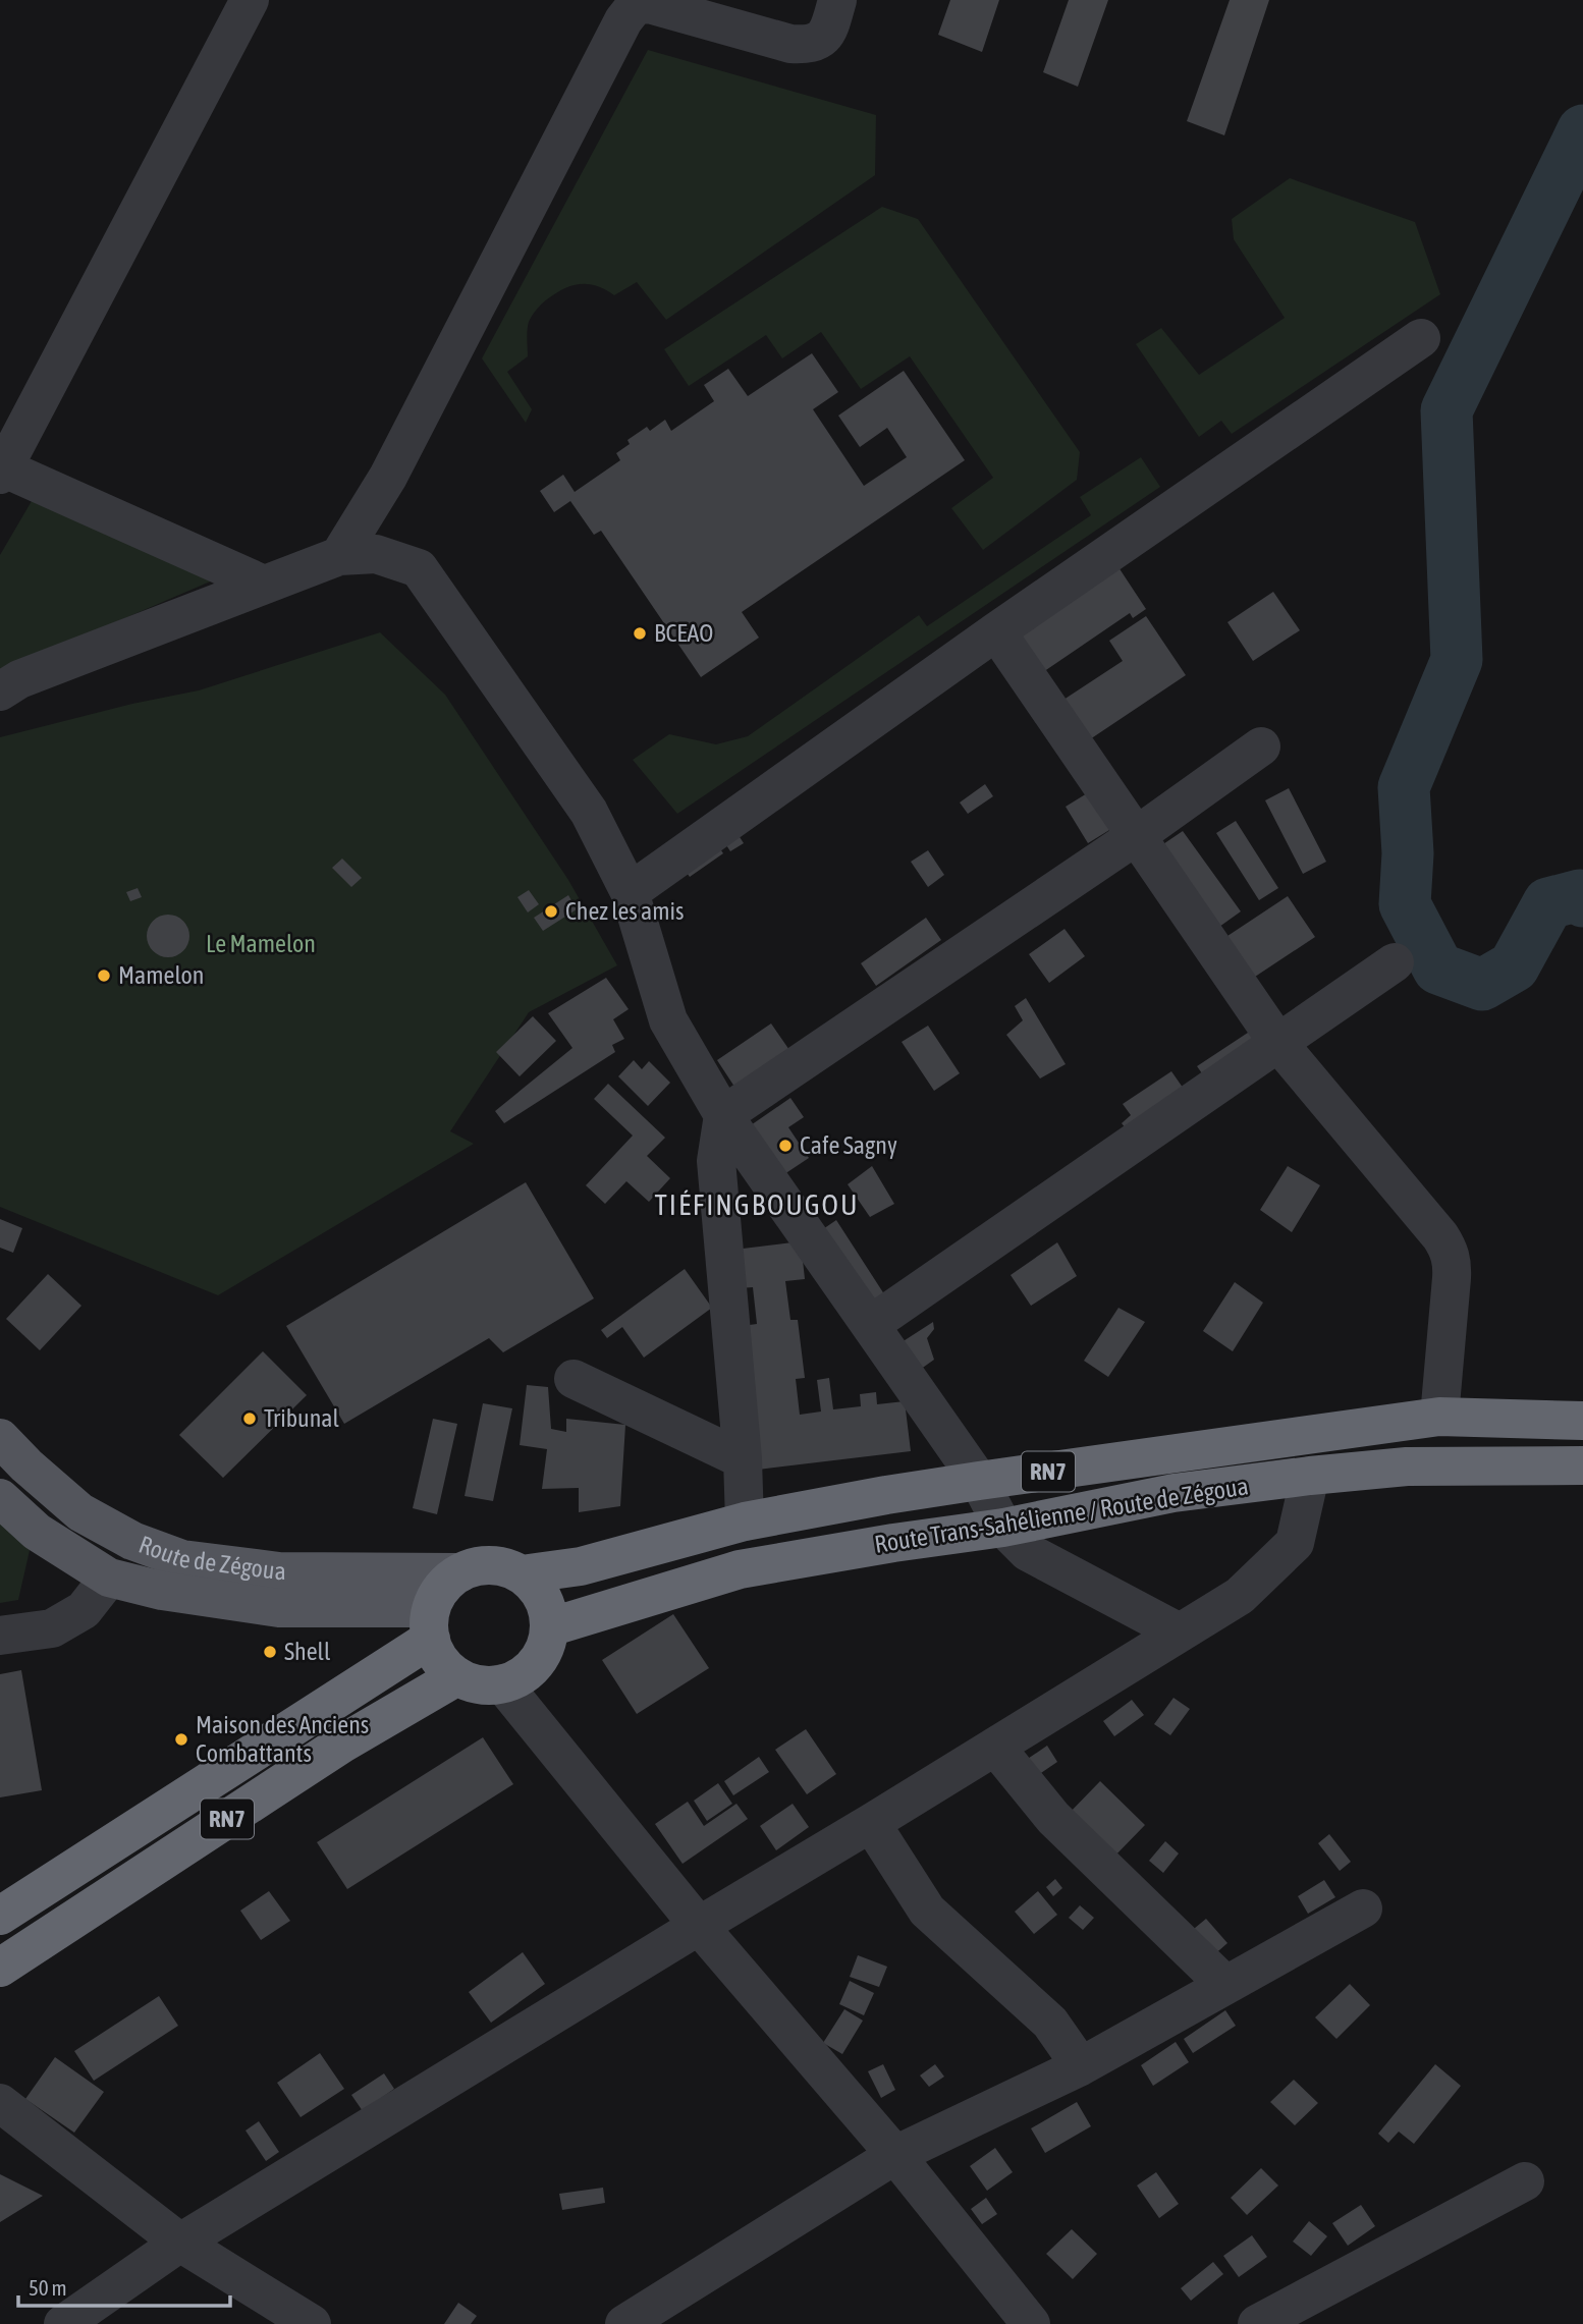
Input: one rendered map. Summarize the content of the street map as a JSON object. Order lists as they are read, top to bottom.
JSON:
{
  "streets": {
    "highway": ["RN7", "Route Trans-Sahélienne / Route de Zégoua"],
    "main road": ["Route de Zégoua"]
  },
  "crossings": [
    ["RN7", "Route Trans-Sahélienne / Route de Zégoua"],
    ["RN7", "Route de Zégoua"],
    ["Route Trans-Sahélienne / Route de Zégoua", "Route de Zégoua"]
  ],
  "districts": ["TIÉFINGBOUGOU"],
  "parks": ["Le Mamelon"],
  "places": [
    "BCEAO",
    "Chez les amis",
    "Mamelon",
    "Cafe Sagny",
    "Tribunal",
    "Shell",
    "Maison des Anciens Combattants"
  ],
  "scale_bar": "50 m"
}
